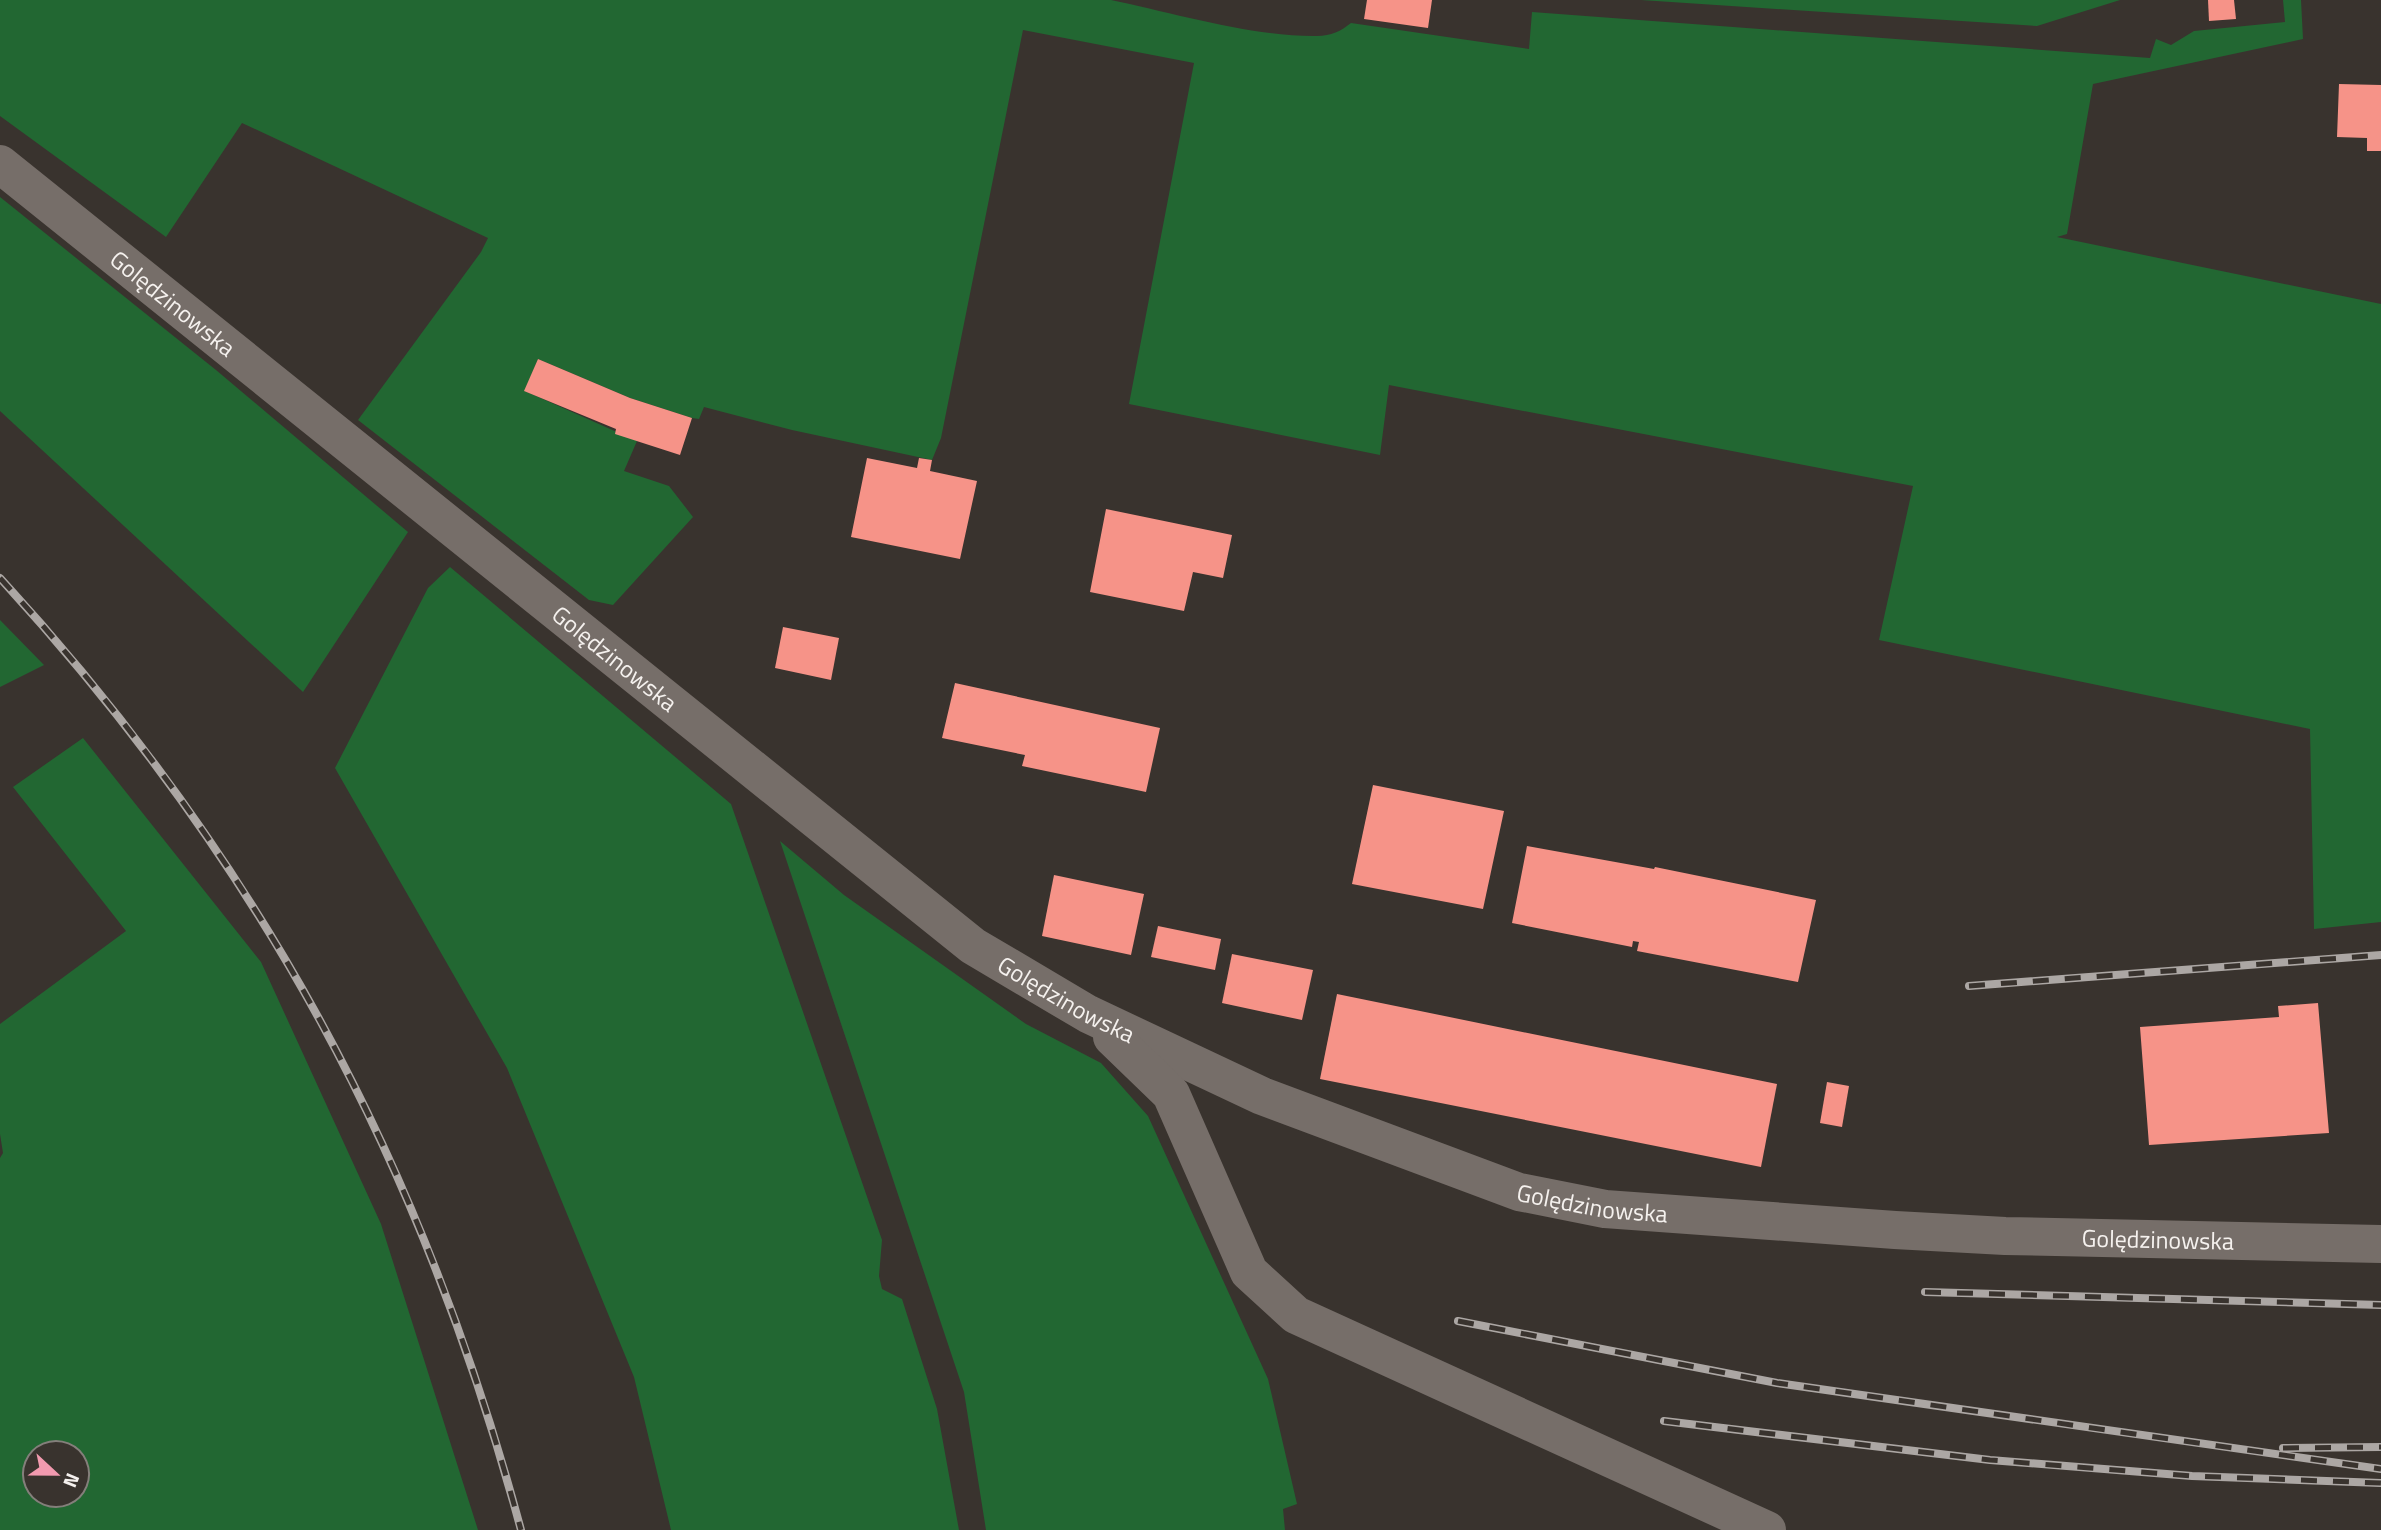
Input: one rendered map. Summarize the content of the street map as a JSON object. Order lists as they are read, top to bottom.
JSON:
{
  "streets": {
    "lane": ["Golędzinowska"]
  },
  "north": "right"
}
